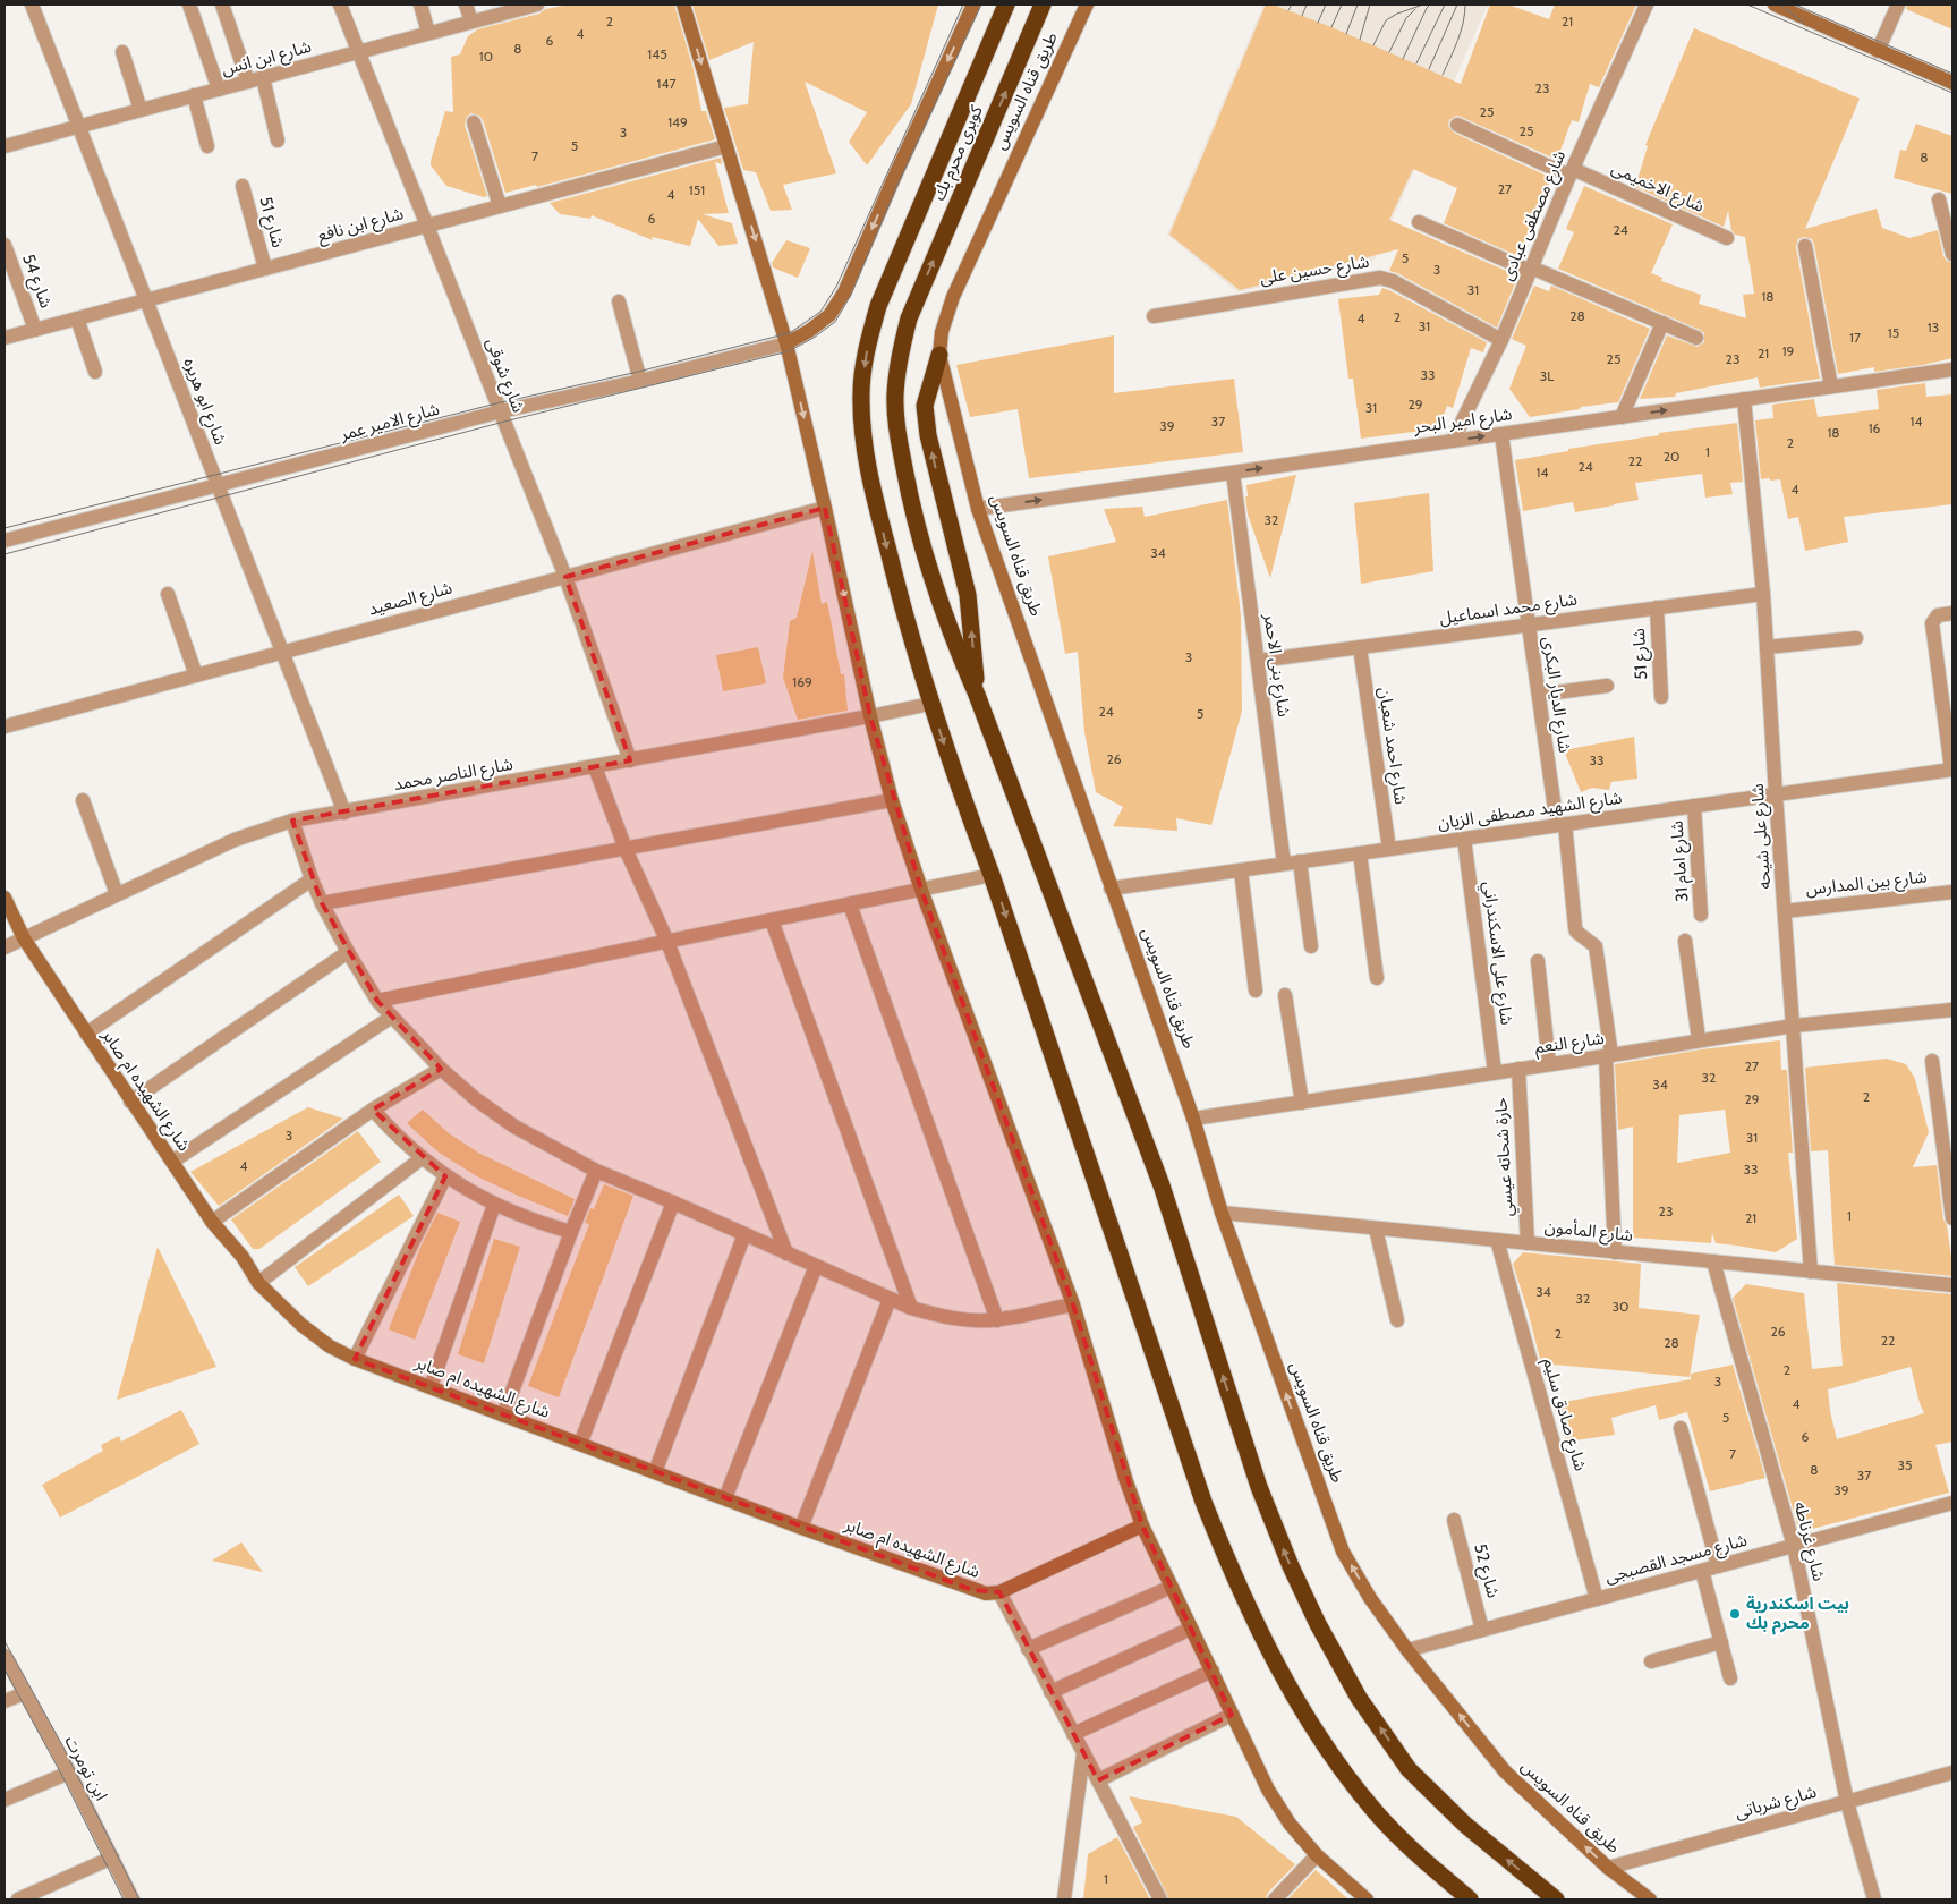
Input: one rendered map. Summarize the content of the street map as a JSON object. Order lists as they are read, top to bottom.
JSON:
{
  "streets": {
    "highway": ["كوبرى محرم بك"],
    "street": [
      "شارع ابن انس",
      "طريق قناه السويس",
      "شارع الاخميمى",
      "شارع مصطفى عبادى",
      "شارع 51",
      "شارع ابن نافع",
      "شارع حسين على",
      "شارع 54",
      "شارع شوقى",
      "شارع ابو هريره",
      "شارع امير البحر",
      "شارع الامير عمر",
      "شارع الصعيد",
      "شارع محمد اسماعيل",
      "شارع بنى الاحمر",
      "شارع الديار البكرى",
      "شارع احمد شعبان",
      "شارع الناصر محمد",
      "شارع الشهيد مصطفى الزيان",
      "شارع على شيحه",
      "شارع امام 31",
      "شارع بين المدارس",
      "شارع على الاسكندراني",
      "شارع النعم",
      "شارع الشهيده ام صابر",
      "حارة شحاته عيسي",
      "شارع المأمون",
      "شارع صادق سليم",
      "شارع غرناطه",
      "شارع مسجد القصبجى",
      "شارع 52",
      "ابن تومرت",
      "شارع شرباتى"
    ]
  },
  "crossings": [
    ["شارع ابن انس", "شارع شوقى"],
    ["شارع ابن انس", "شارع ابو هريره"],
    ["طريق قناه السويس", "شارع امير البحر"],
    ["طريق قناه السويس", "شارع الشهيد مصطفى الزيان"],
    ["طريق قناه السويس", "شارع النعم"],
    ["طريق قناه السويس", "شارع المأمون"],
    ["طريق قناه السويس", "شارع مسجد القصبجى"],
    ["طريق قناه السويس", "شارع شرباتى"],
    ["كوبرى محرم بك", "شارع الناصر محمد"],
    ["شارع الاخميمى", "شارع مصطفى عبادى"],
    ["شارع مصطفى عبادى", "شارع حسين على"],
    ["شارع مصطفى عبادى", "شارع امير البحر"],
    ["شارع 51", "شارع ابن نافع"],
    ["شارع 51", "شارع محمد اسماعيل"],
    ["شارع ابن نافع", "شارع 54"],
    ["شارع ابن نافع", "شارع شوقى"],
    ["شارع ابن نافع", "شارع ابو هريره"],
    ["شارع شوقى", "شارع الامير عمر"],
    ["شارع شوقى", "شارع الصعيد"],
    ["شارع شوقى", "شارع الناصر محمد"],
    ["شارع ابو هريره", "شارع الامير عمر"],
    ["شارع ابو هريره", "شارع الصعيد"],
    ["شارع ابو هريره", "شارع الناصر محمد"],
    ["شارع امير البحر", "شارع بنى الاحمر"],
    ["شارع امير البحر", "شارع الديار البكرى"],
    ["شارع امير البحر", "شارع على شيحه"],
    ["شارع محمد اسماعيل", "شارع بنى الاحمر"],
    ["شارع محمد اسماعيل", "شارع الديار البكرى"],
    ["شارع محمد اسماعيل", "شارع احمد شعبان"],
    ["شارع محمد اسماعيل", "شارع على شيحه"],
    ["شارع بنى الاحمر", "شارع الشهيد مصطفى الزيان"],
    ["شارع الديار البكرى", "شارع الشهيد مصطفى الزيان"],
    ["شارع الديار البكرى", "شارع النعم"],
    ["شارع الديار البكرى", "شارع المأمون"],
    ["شارع احمد شعبان", "شارع الشهيد مصطفى الزيان"],
    ["شارع الناصر محمد", "شارع الشهيده ام صابر"],
    ["شارع الشهيد مصطفى الزيان", "شارع على شيحه"],
    ["شارع الشهيد مصطفى الزيان", "شارع امام 31"],
    ["شارع الشهيد مصطفى الزيان", "شارع على الاسكندراني"],
    ["شارع على شيحه", "شارع بين المدارس"],
    ["شارع على شيحه", "شارع النعم"],
    ["شارع على شيحه", "شارع المأمون"],
    ["شارع على الاسكندراني", "شارع النعم"],
    ["شارع النعم", "حارة شحاته عيسي"],
    ["حارة شحاته عيسي", "شارع المأمون"],
    ["شارع المأمون", "شارع صادق سليم"],
    ["شارع المأمون", "شارع غرناطه"],
    ["شارع صادق سليم", "شارع مسجد القصبجى"],
    ["شارع غرناطه", "شارع مسجد القصبجى"],
    ["شارع غرناطه", "شارع شرباتى"],
    ["شارع مسجد القصبجى", "شارع 52"]
  ],
  "one_way": ["طريق قناه السويس", "شارع امير البحر"],
  "places": ["بيت اسكندرية محرم بك"],
  "house_numbers": [
    "2",
    "21",
    "4",
    "6",
    "8",
    "145",
    "10",
    "147",
    "23",
    "25",
    "149",
    "25",
    "3",
    "5",
    "7",
    "8",
    "27",
    "151",
    "4",
    "6",
    "24",
    "5",
    "3",
    "31",
    "18",
    "28",
    "2",
    "4",
    "31",
    "13",
    "15",
    "17",
    "19",
    "21",
    "25",
    "23",
    "33",
    "3L",
    "29",
    "31",
    "37",
    "14",
    "39",
    "16",
    "18",
    "2",
    "1",
    "20",
    "22",
    "24",
    "14",
    "4",
    "32",
    "34",
    "3",
    "169",
    "24",
    "5",
    "26",
    "33",
    "27",
    "32",
    "34",
    "2",
    "29",
    "3",
    "31",
    "4",
    "33",
    "23",
    "1",
    "21",
    "34",
    "32",
    "30",
    "26",
    "2",
    "22",
    "28",
    "2",
    "3",
    "4",
    "5",
    "6",
    "7",
    "35",
    "8",
    "37",
    "39",
    "1"
  ]
}
